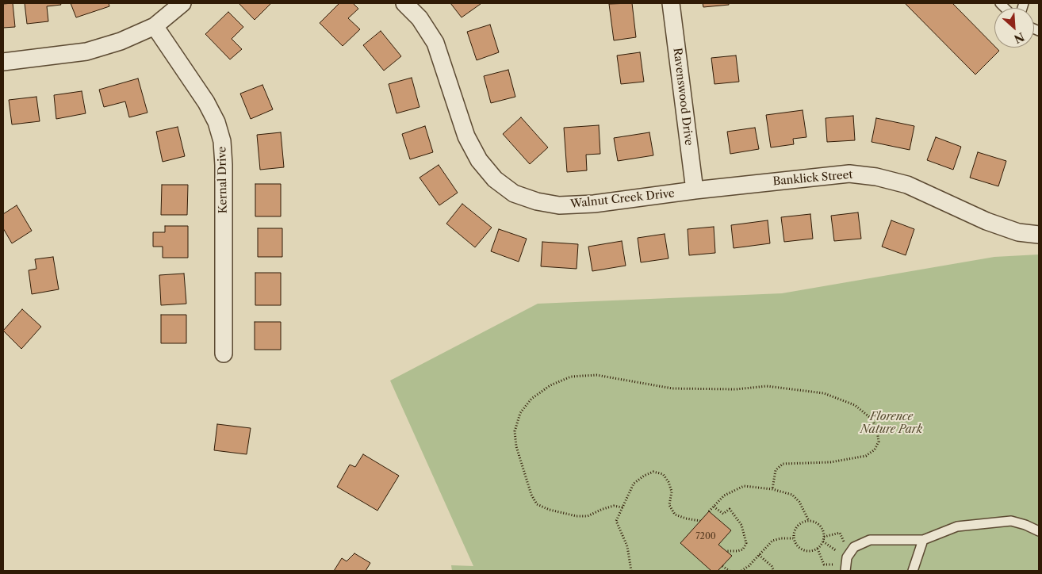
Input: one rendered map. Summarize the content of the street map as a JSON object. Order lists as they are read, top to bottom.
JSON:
{
  "streets": {
    "street": [
      "Ravenswood Drive",
      "Banklick Street",
      "Kernal Drive",
      "Walnut Creek Drive"
    ]
  },
  "crossings": [
    ["Ravenswood Drive", "Banklick Street"],
    ["Ravenswood Drive", "Walnut Creek Drive"],
    ["Banklick Street", "Walnut Creek Drive"]
  ],
  "parks": ["Florence Nature Park"],
  "house_numbers": ["7200"],
  "north": "bottom right"
}
